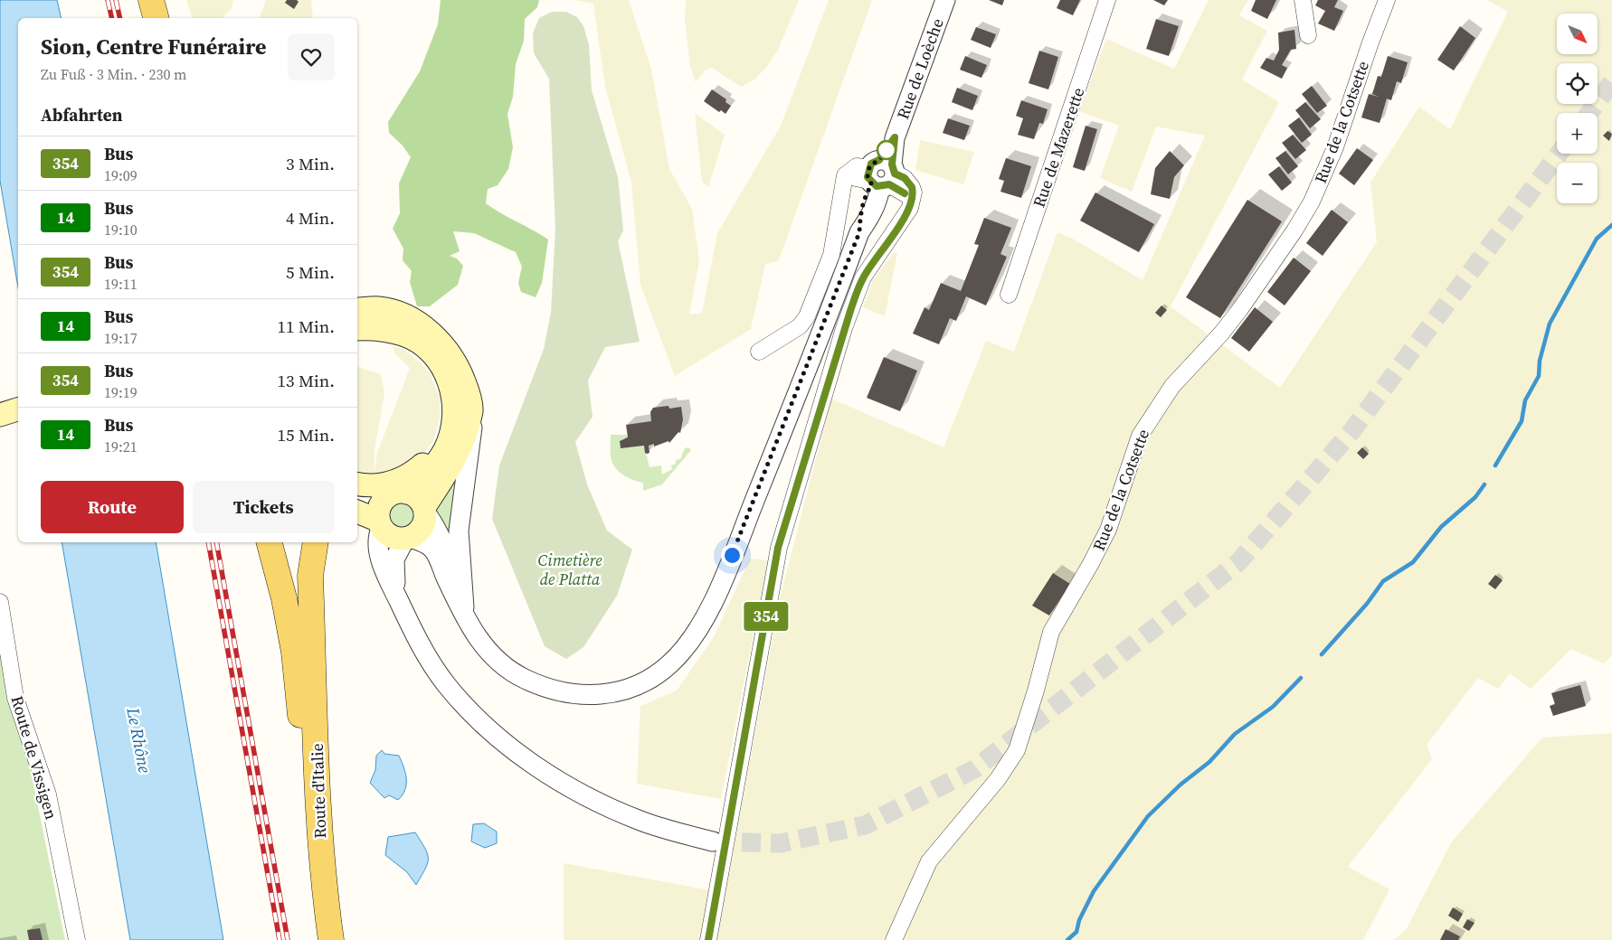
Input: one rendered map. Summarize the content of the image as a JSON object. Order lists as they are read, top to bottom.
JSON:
{
  "streets": {
    "main road": ["Route d'Italie"],
    "street": [
      "Rue de Loèche",
      "Rue de la Cotsette",
      "Rue de Mazerette",
      "Route de Vissigen"
    ]
  },
  "water": ["Le Rhône"],
  "parks": ["Cimetière de Platta"],
  "lines": ["bus line 354"],
  "north": "bottom right",
  "page": {
    "on_map": "354",
    "map_buttons": ["+", "−"],
    "heading": [
      ["Sion, Centre Funéraire", "Zu Fuß · 3 Min. · 230 m"],
      "Abfahrten"
    ],
    "list": [
      {
        "mark": "354",
        "name": "Bus",
        "note": "19:09",
        "value": "3 Min."
      },
      {
        "mark": "14",
        "name": "Bus",
        "note": "19:10",
        "value": "4 Min."
      },
      {
        "mark": "354",
        "name": "Bus",
        "note": "19:11",
        "value": "5 Min."
      },
      {
        "mark": "14",
        "name": "Bus",
        "note": "19:17",
        "value": "11 Min."
      },
      {
        "mark": "354",
        "name": "Bus",
        "note": "19:19",
        "value": "13 Min."
      },
      {
        "mark": "14",
        "name": "Bus",
        "note": "19:21",
        "value": "15 Min."
      }
    ],
    "buttons": ["Route", "Tickets"]
  }
}
